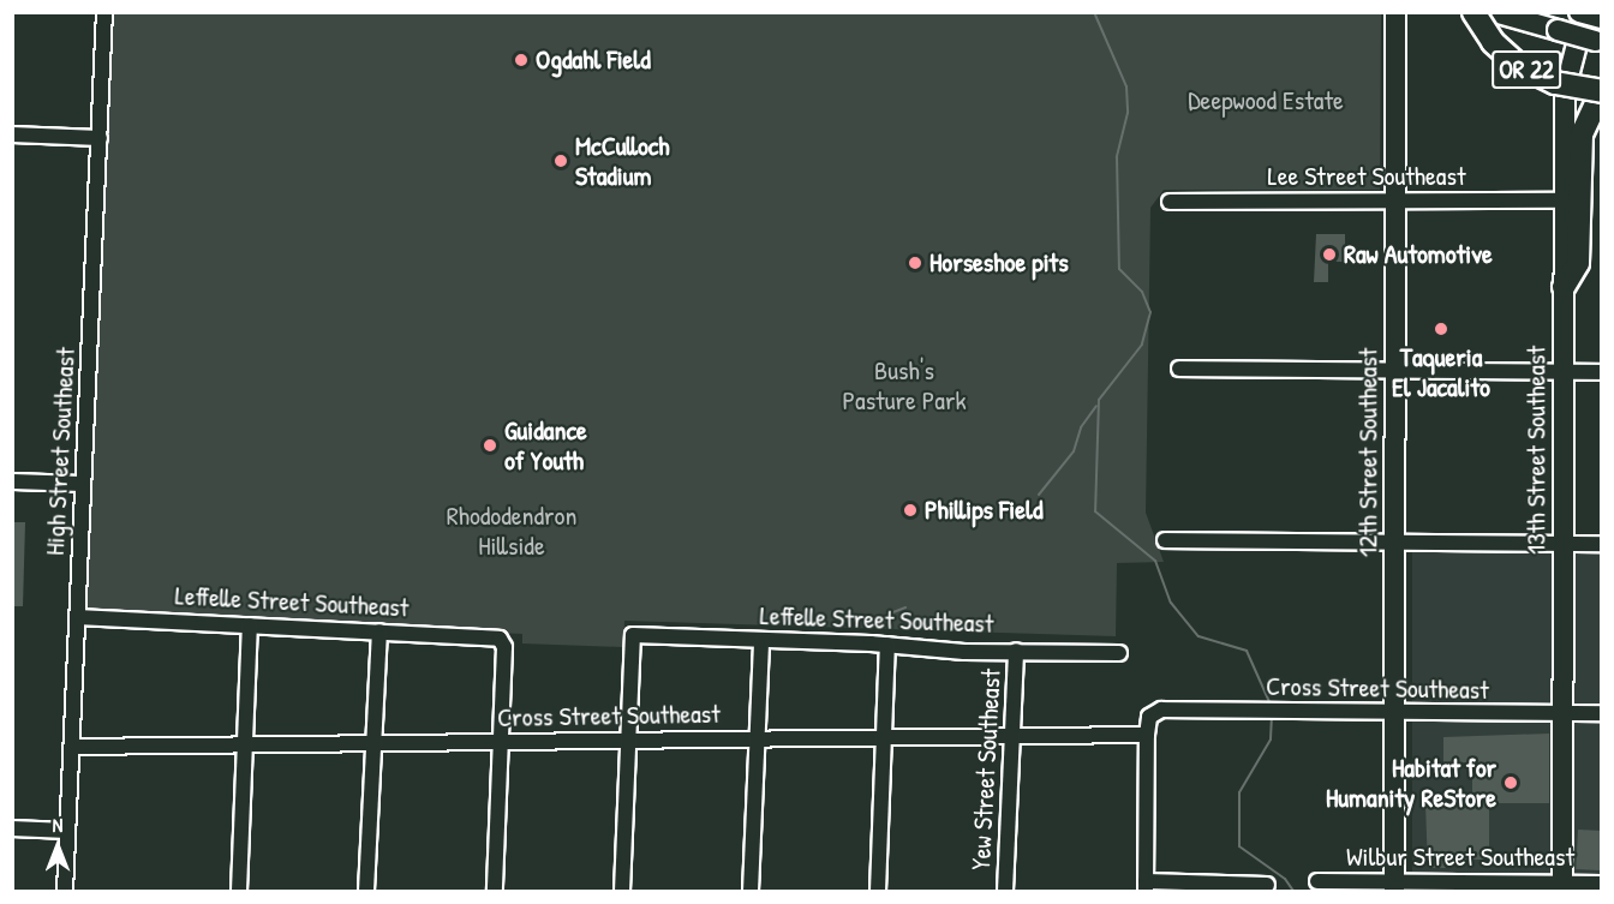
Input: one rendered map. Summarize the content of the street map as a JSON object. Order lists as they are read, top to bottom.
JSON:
{
  "streets": {
    "highway": ["OR 22"],
    "main road": ["13th Street Southeast", "12th Street Southeast"],
    "street": [
      "Lee Street Southeast",
      "High Street Southeast",
      "Leffelle Street Southeast",
      "Cross Street Southeast",
      "Yew Street Southeast",
      "Wilbur Street Southeast"
    ]
  },
  "crossings": [
    ["Lee Street Southeast", "13th Street Southeast"],
    ["Lee Street Southeast", "12th Street Southeast"],
    ["13th Street Southeast", "Cross Street Southeast"],
    ["13th Street Southeast", "Wilbur Street Southeast"],
    ["High Street Southeast", "Leffelle Street Southeast"],
    ["High Street Southeast", "Cross Street Southeast"],
    ["12th Street Southeast", "Cross Street Southeast"],
    ["12th Street Southeast", "Wilbur Street Southeast"],
    ["Leffelle Street Southeast", "Cross Street Southeast"],
    ["Leffelle Street Southeast", "Yew Street Southeast"],
    ["Cross Street Southeast", "Yew Street Southeast"]
  ],
  "parks": ["Deepwood Estate", "Bush's Pasture Park", "Rhododendron Hillside"],
  "places": [
    "Ogdahl Field",
    "McCulloch Stadium",
    "Raw Automotive",
    "Horseshoe pits",
    "Taqueria El Jacalito",
    "Guidance of Youth",
    "Phillips Field",
    "Habitat for Humanity ReStore"
  ],
  "north": "top"
}
